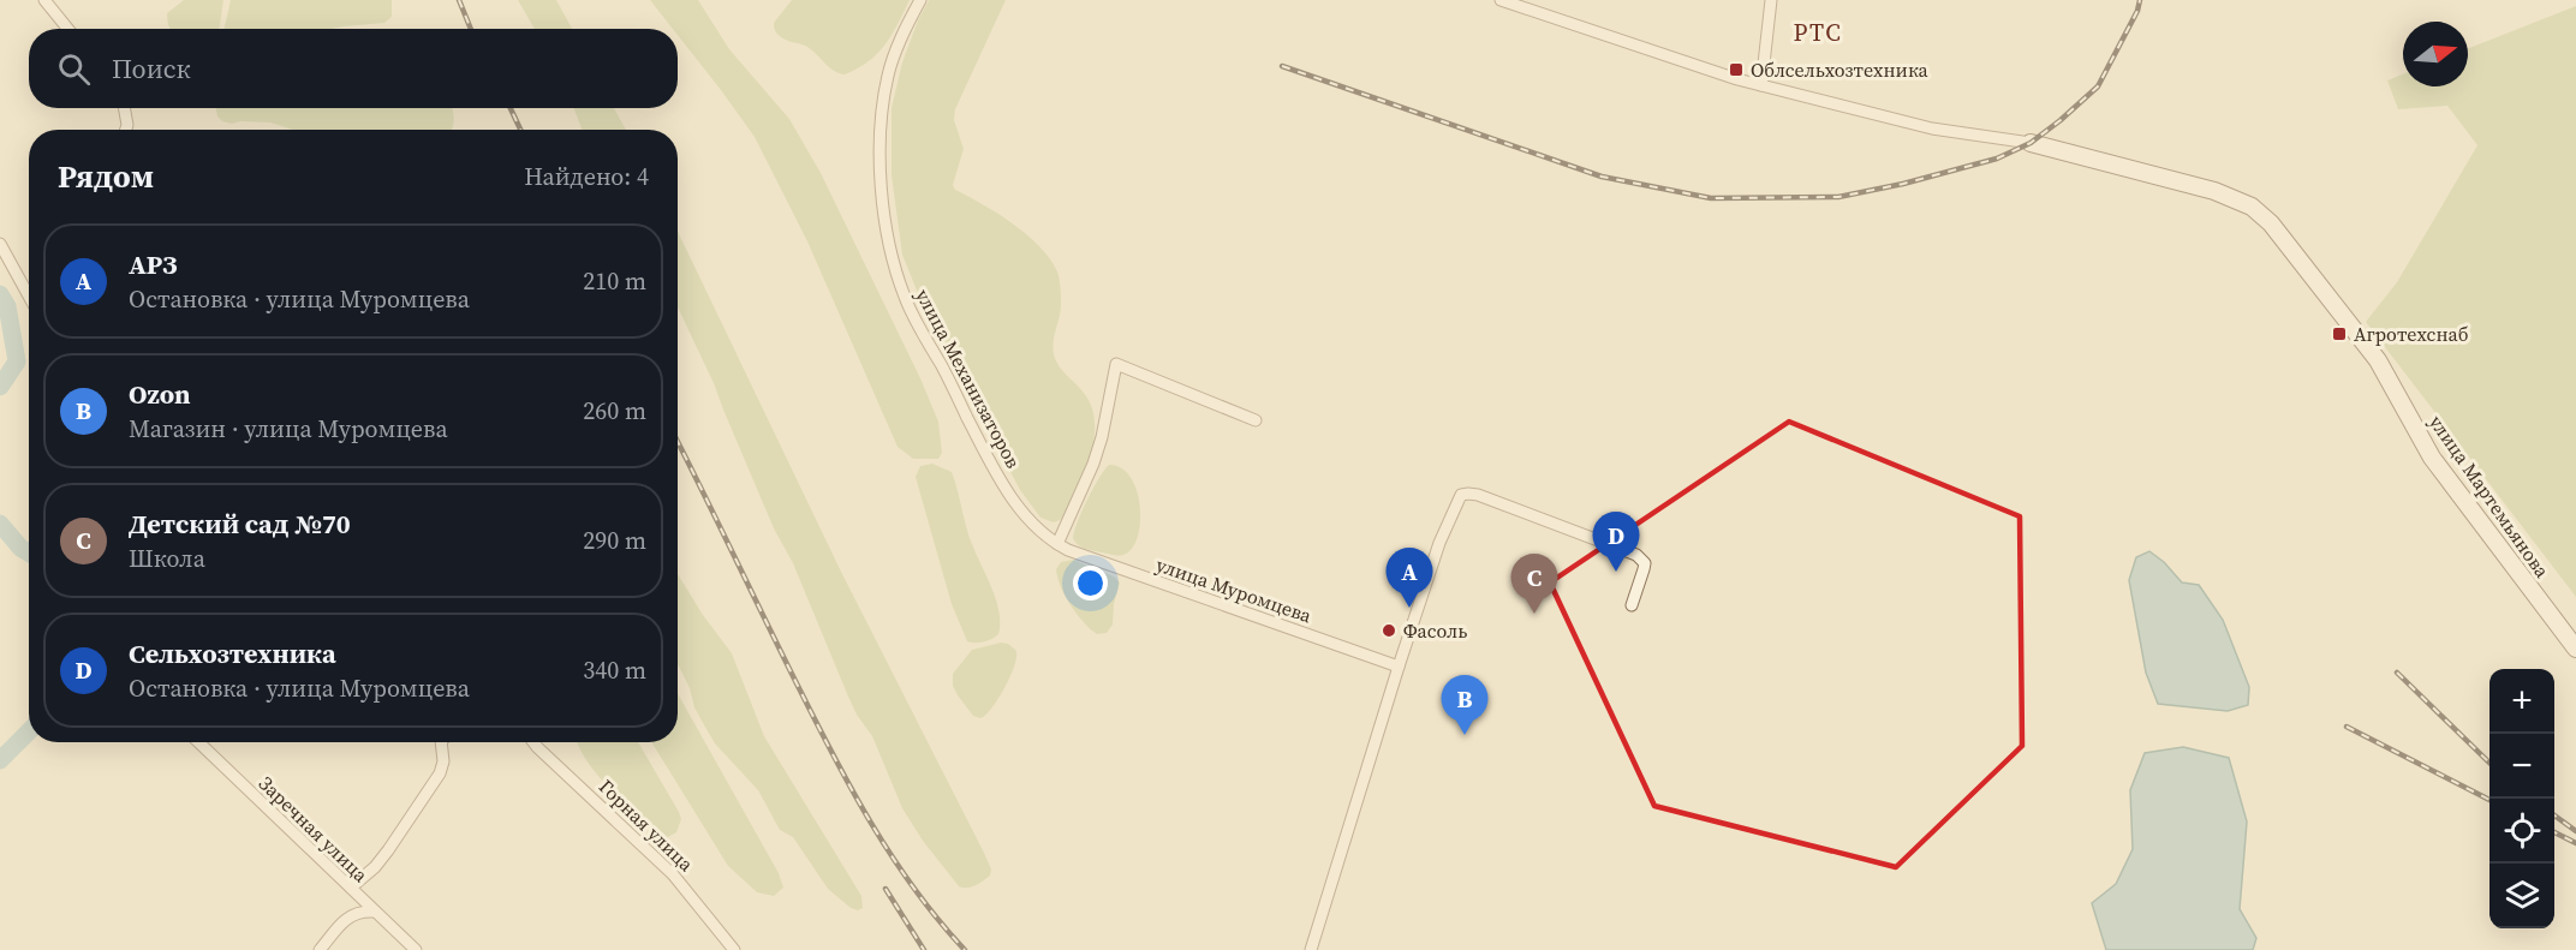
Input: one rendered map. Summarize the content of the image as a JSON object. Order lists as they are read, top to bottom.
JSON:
{
  "streets": {
    "street": [
      "улица Механизаторов",
      "улица Мартемьянова",
      "улица Муромцева",
      "Горная улица",
      "Заречная улица"
    ]
  },
  "crossings": [
    ["улица Механизаторов", "улица Муромцева"]
  ],
  "districts": ["РТС"],
  "places": {
    "transit": ["Облсельхозтехника", "Агротехснаб"],
    "other": ["Фасоль"]
  },
  "north": "right",
  "page": {
    "search": "Поиск",
    "heading": ["Рядом", "Найдено: 4"],
    "list": [
      {
        "mark": "A",
        "name": "АРЗ",
        "note": "Остановка · улица Муромцева",
        "value": "210 m"
      },
      {
        "mark": "B",
        "name": "Ozon",
        "note": "Магазин · улица Муромцева",
        "value": "260 m"
      },
      {
        "mark": "C",
        "name": "Детский сад №70",
        "note": "Школа",
        "value": "290 m"
      },
      {
        "mark": "D",
        "name": "Сельхозтехника",
        "note": "Остановка · улица Муромцева",
        "value": "340 m"
      }
    ],
    "pins": [
      "D",
      "A",
      "C",
      "B"
    ],
    "map_buttons": ["+", "−"]
  }
}
